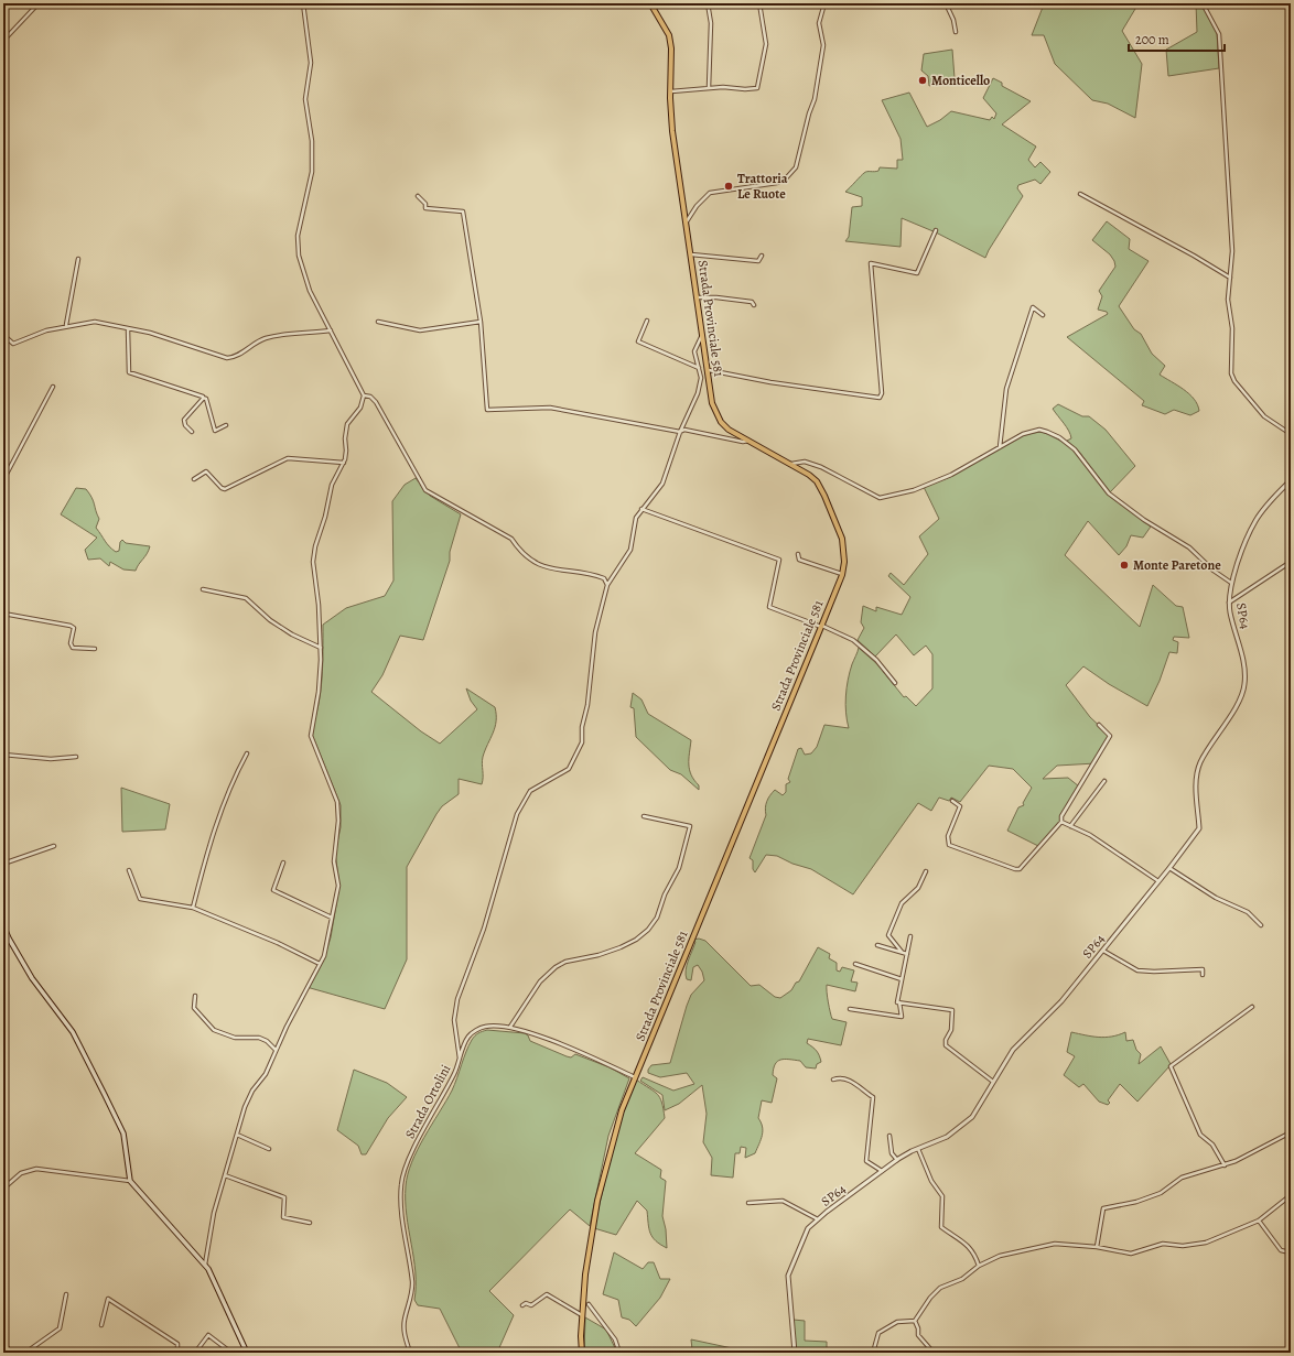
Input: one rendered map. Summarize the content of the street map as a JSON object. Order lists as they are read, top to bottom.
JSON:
{
  "streets": {
    "main road": ["Strada Provinciale 581"],
    "street": ["SP64", "Strada Ortolini"]
  },
  "crossings": [
    ["Strada Provinciale 581", "Strada Ortolini"]
  ],
  "places": ["Monticello", "Trattoria Le Ruote", "Monte Paretone"],
  "scale_bar": "200 m"
}
